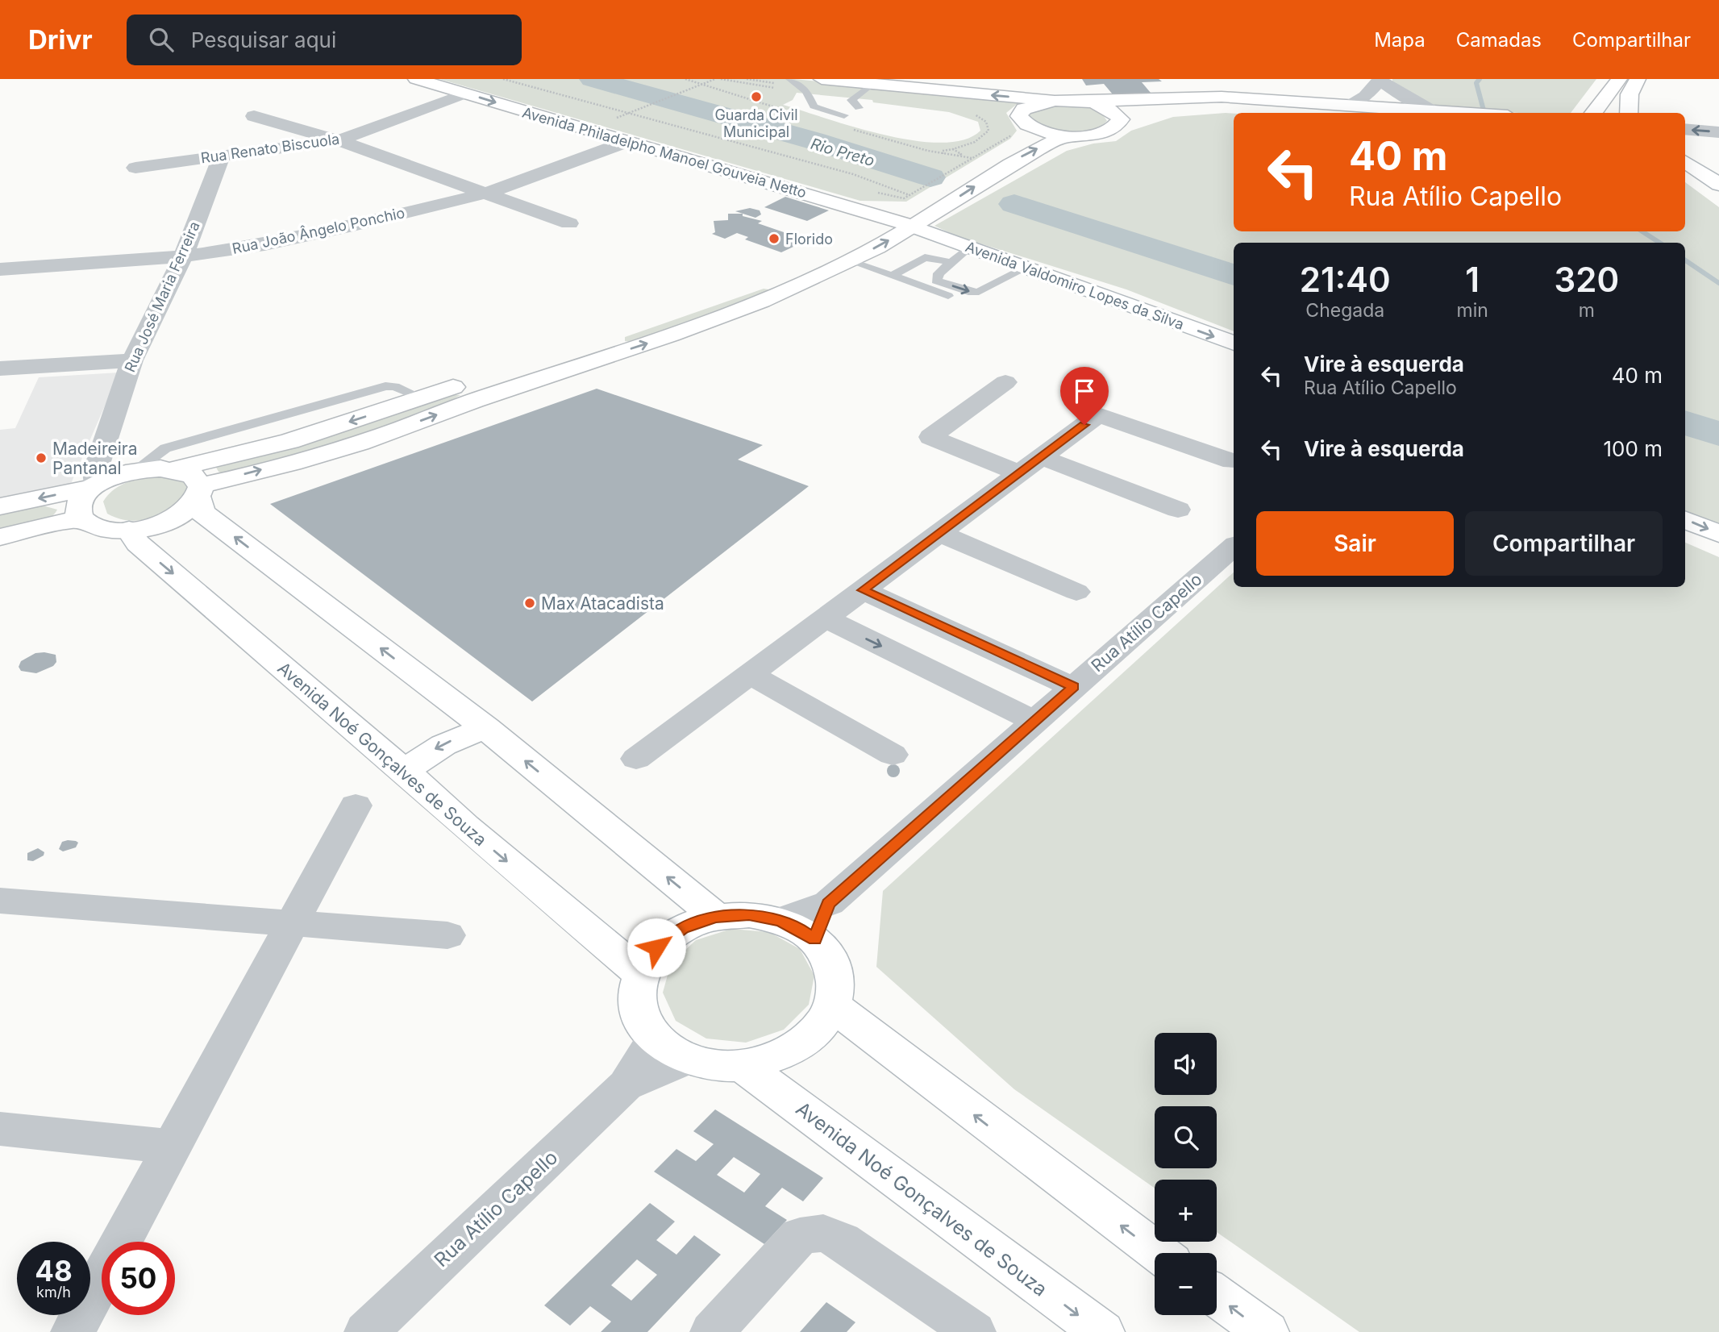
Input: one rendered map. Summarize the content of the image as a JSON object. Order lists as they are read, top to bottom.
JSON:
{
  "streets": {
    "main road": ["Avenida Philadelpho Manoel Gouveia Netto", "Avenida Valdomiro Lopes da Silva", "Avenida Noé Gonçalves de Souza"],
    "street": [
      "Rua Renato Biscuola",
      "Rua João Ângelo Ponchio",
      "Rua José Maria Ferreira",
      "Rua Atílio Capello"
    ]
  },
  "crossings": [
    ["Rua Renato Biscuola", "Avenida Philadelpho Manoel Gouveia Netto"],
    ["Rua Renato Biscuola", "Rua José Maria Ferreira"],
    ["Avenida Philadelpho Manoel Gouveia Netto", "Rua João Ângelo Ponchio"],
    ["Avenida Philadelpho Manoel Gouveia Netto", "Avenida Valdomiro Lopes da Silva"],
    ["Rua João Ângelo Ponchio", "Rua José Maria Ferreira"],
    ["Rua Atílio Capello", "Avenida Noé Gonçalves de Souza"]
  ],
  "water": ["Rio Preto"],
  "places": [
    "Guarda Civil Municipal",
    "Florido",
    "Madeireira Pantanal",
    "Max Atacadista"
  ],
  "page": {
    "header": "Drivr",
    "search": "Pesquisar aqui",
    "nav": ["Mapa", "Camadas", "Compartilhar"],
    "turn": ["40 m", "Rua Atílio Capello"],
    "eta": [
      "21:40",
      "Chegada",
      "1",
      "min",
      "320",
      "m"
    ],
    "list": [
      {
        "name": "Vire à esquerda",
        "note": "Rua Atílio Capello",
        "value": "40 m"
      },
      {
        "name": "Vire à esquerda",
        "value": "100 m"
      }
    ],
    "buttons": ["Sair", "Compartilhar"],
    "map_buttons": ["+", "−"],
    "speed": "48 km/h",
    "limit": "50"
  }
}
